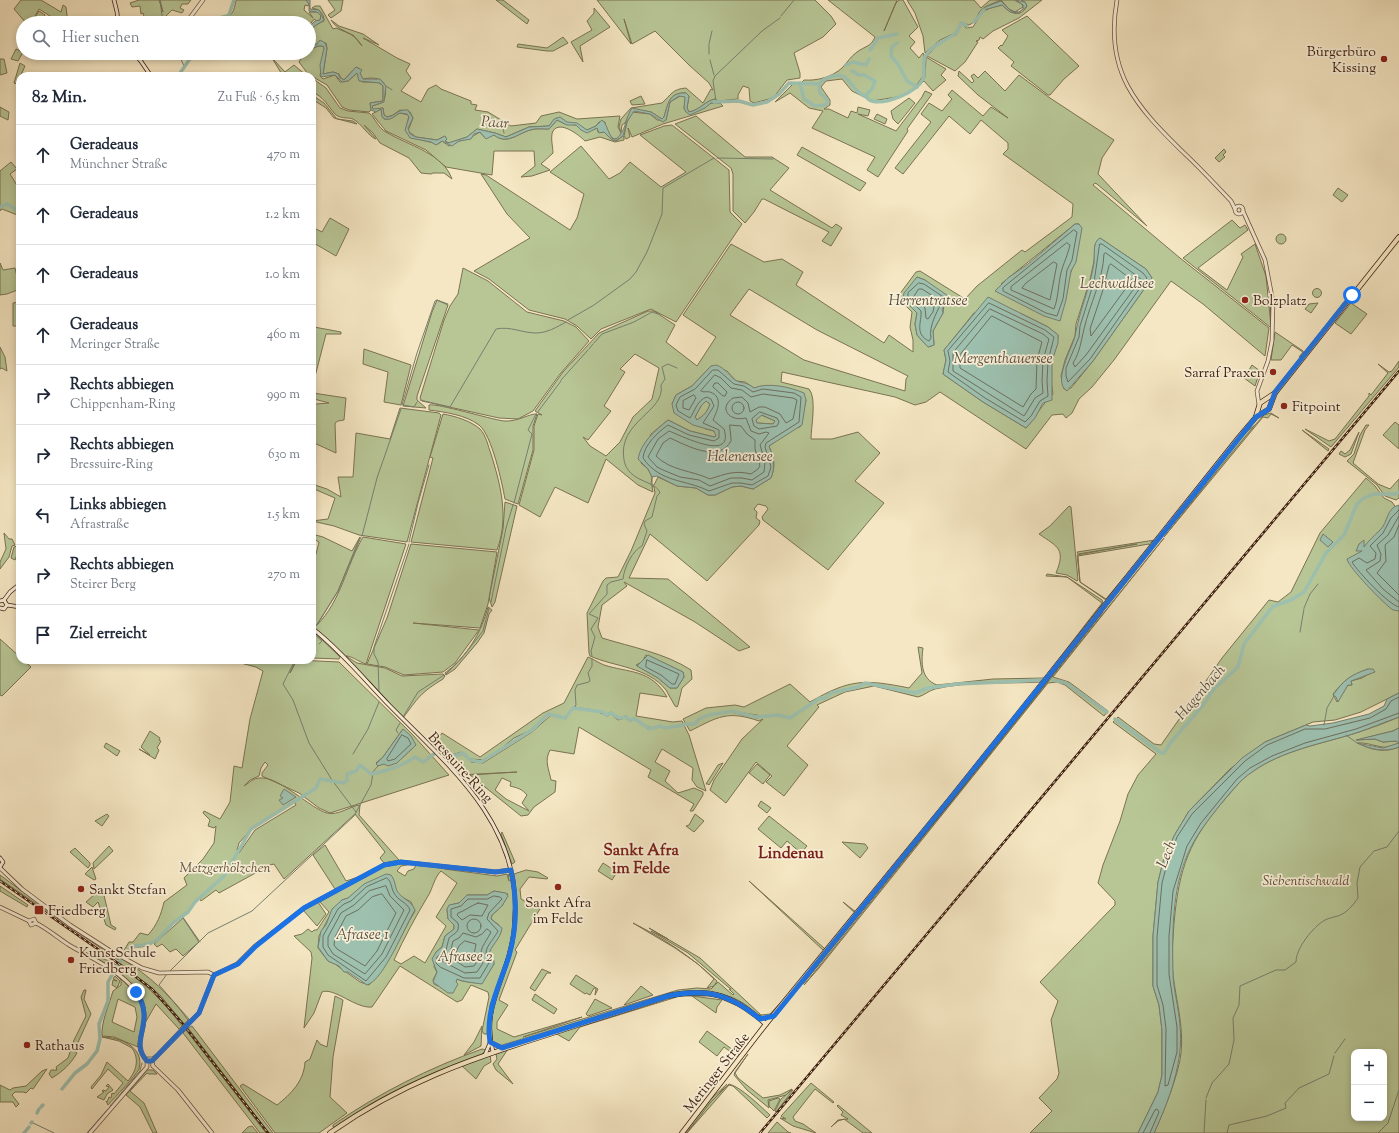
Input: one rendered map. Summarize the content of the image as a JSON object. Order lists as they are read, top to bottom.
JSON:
{
  "streets": {
    "main road": ["Meringer Straße"],
    "street": ["Bressuire-Ring"]
  },
  "districts": ["Sankt Afra im Felde", "Lindenau"],
  "water": [
    "Paar",
    "Lechwaldsee",
    "Herrentratsee",
    "Mergenthauersee",
    "Helenensee",
    "Hagenbach",
    "Lech",
    "Afrasee 1",
    "Afrasee 2"
  ],
  "parks": ["Metzgerhölzchen", "Siebentischwald"],
  "places": {
    "other": [
      "Bürgerbüro Kissing",
      "Bolzplatz",
      "Sarraf Praxen",
      "Fitpoint",
      "Sankt Afra im Felde",
      "Sankt Stefan",
      "KunstSchule Friedberg",
      "Rathaus"
    ],
    "transit": ["Friedberg"]
  },
  "page": {
    "search": "Hier suchen",
    "heading": ["82 Min.", "Zu Fuß · 6.5 km"],
    "list": [
      ["Geradeaus", "Münchner Straße", "470 m"],
      ["Geradeaus", "1.2 km"],
      ["Geradeaus", "1.0 km"],
      ["Geradeaus", "Meringer Straße", "460 m"],
      ["Rechts abbiegen", "Chippenham-Ring", "990 m"],
      ["Rechts abbiegen", "Bressuire-Ring", "630 m"],
      ["Links abbiegen", "Afrastraße", "1.5 km"],
      ["Rechts abbiegen", "Steirer Berg", "270 m"],
      "Ziel erreicht"
    ],
    "map_buttons": ["+", "−"]
  }
}
